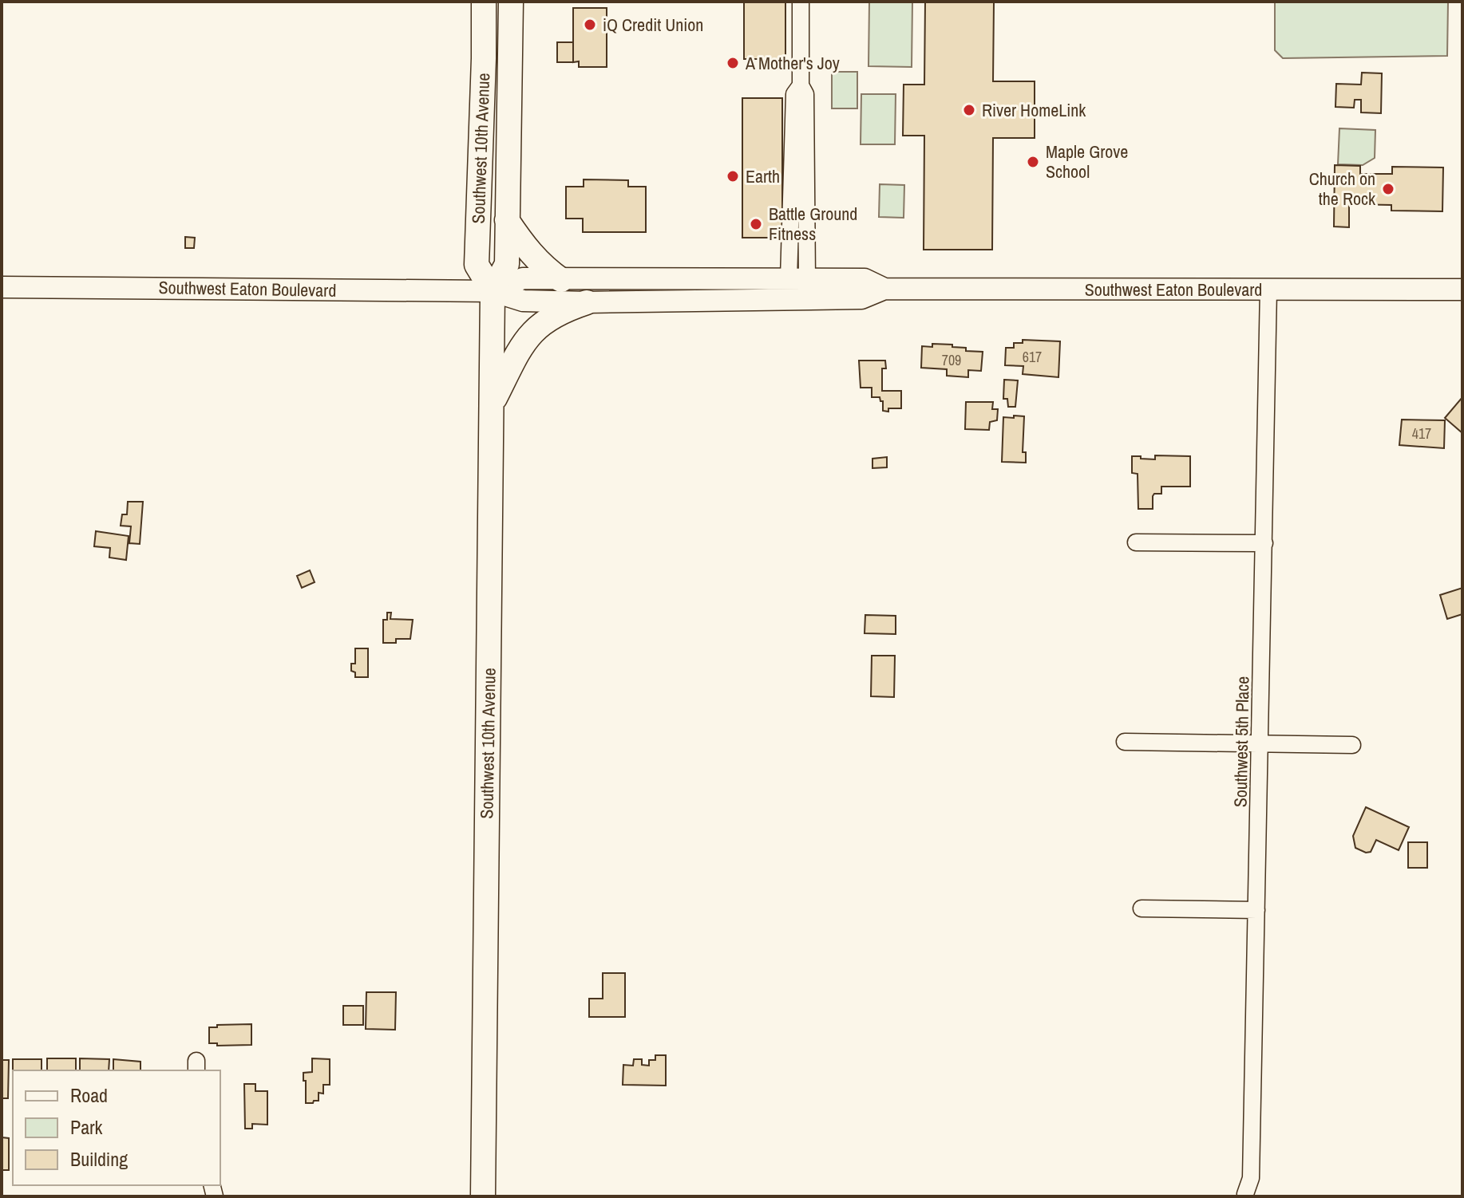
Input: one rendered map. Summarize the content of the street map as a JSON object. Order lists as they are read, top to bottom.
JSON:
{
  "streets": {
    "highway": ["Southwest 10th Avenue"],
    "main road": ["Southwest Eaton Boulevard"],
    "street": ["Southwest 5th Place"]
  },
  "crossings": [
    ["Southwest 10th Avenue", "Southwest Eaton Boulevard"],
    ["Southwest Eaton Boulevard", "Southwest 5th Place"]
  ],
  "places": [
    "iQ Credit Union",
    "A Mother's Joy",
    "River HomeLink",
    "Maple Grove School",
    "Earth",
    "Church on the Rock",
    "Battle Ground Fitness"
  ],
  "house_numbers": ["617", "709", "417"],
  "legend": ["Road", "Park", "Building"]
}
